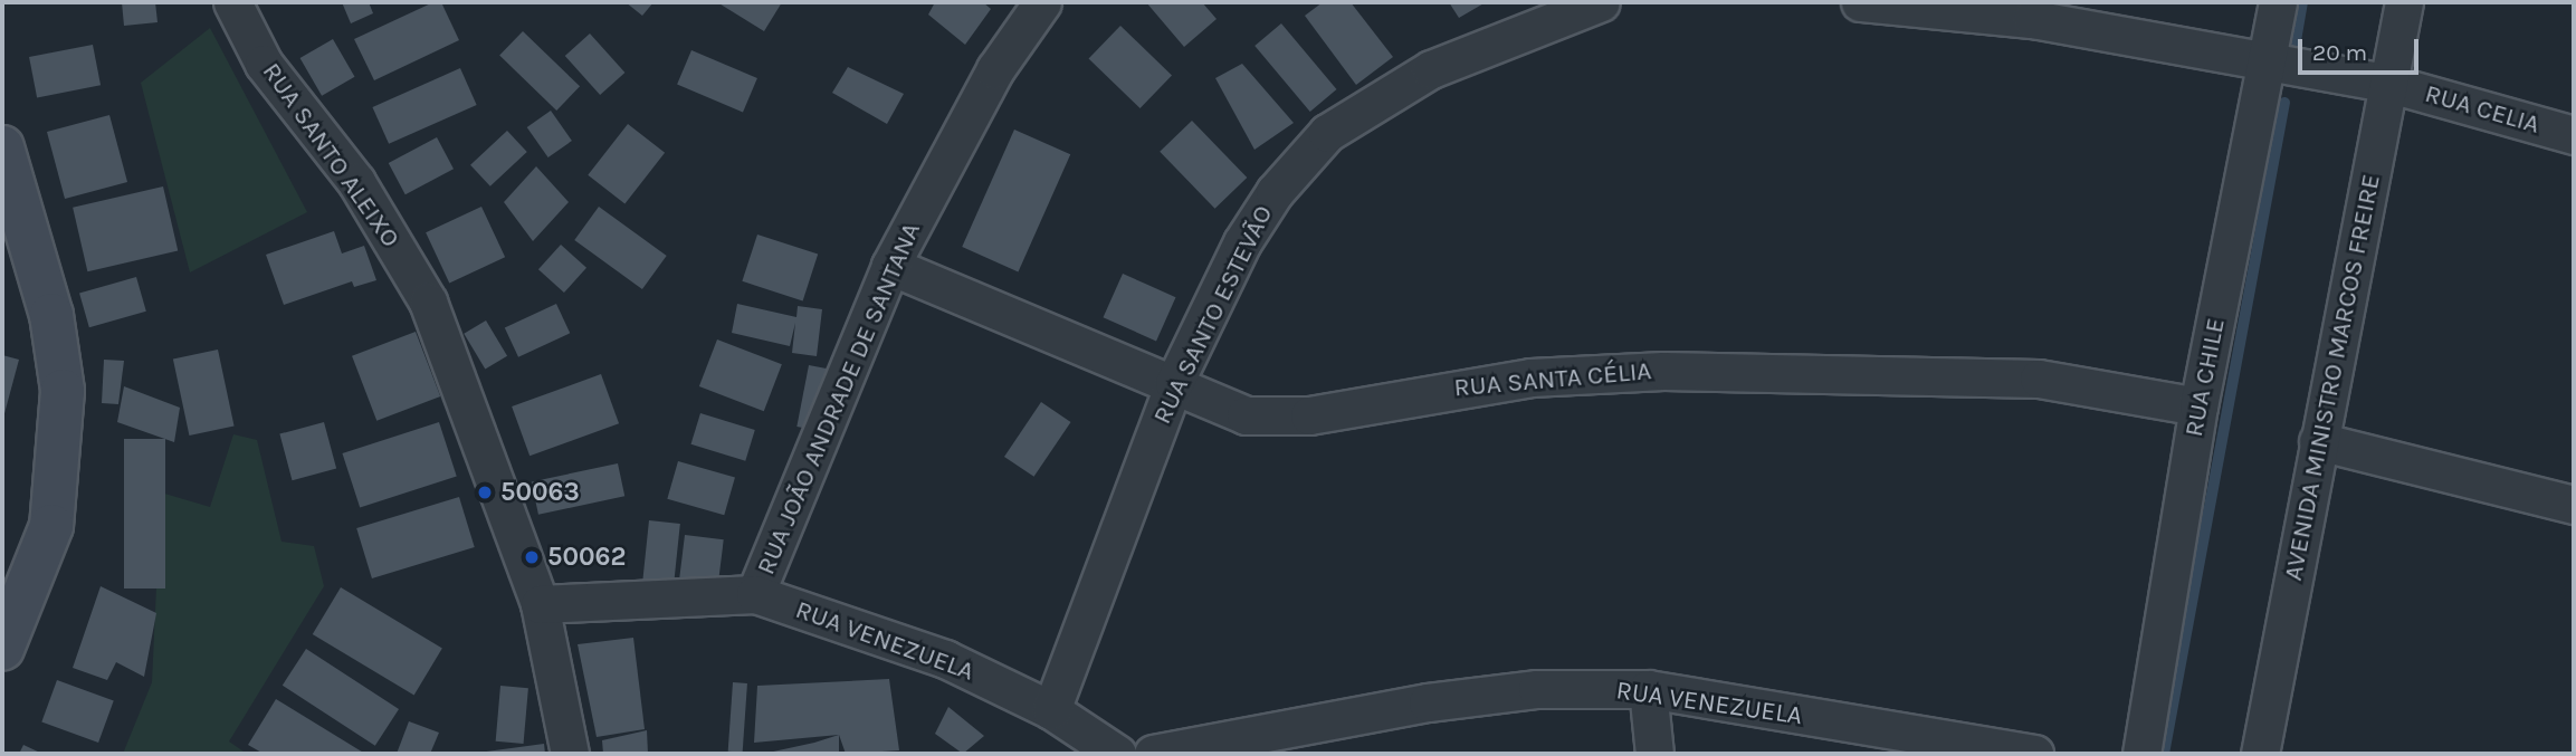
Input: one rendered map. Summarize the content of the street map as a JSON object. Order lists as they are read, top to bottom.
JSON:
{
  "streets": {
    "street": [
      "RUA CELIA",
      "RUA SANTO ALEIXO",
      "RUA SANTO ESTEVÃO",
      "RUA CHILE",
      "AVENIDA MINISTRO MARCOS FREIRE",
      "RUA SANTA CÉLIA",
      "RUA JOÃO ANDRADE DE SANTANA",
      "RUA VENEZUELA"
    ]
  },
  "crossings": [
    ["RUA CELIA", "AVENIDA MINISTRO MARCOS FREIRE"],
    ["RUA SANTO ALEIXO", "RUA VENEZUELA"],
    ["RUA SANTO ESTEVÃO", "RUA SANTA CÉLIA"],
    ["RUA SANTO ESTEVÃO", "RUA VENEZUELA"],
    ["RUA CHILE", "RUA SANTA CÉLIA"],
    ["RUA SANTA CÉLIA", "RUA JOÃO ANDRADE DE SANTANA"],
    ["RUA JOÃO ANDRADE DE SANTANA", "RUA VENEZUELA"]
  ],
  "places": ["50063", "50062"],
  "scale_bar": "20 m"
}
